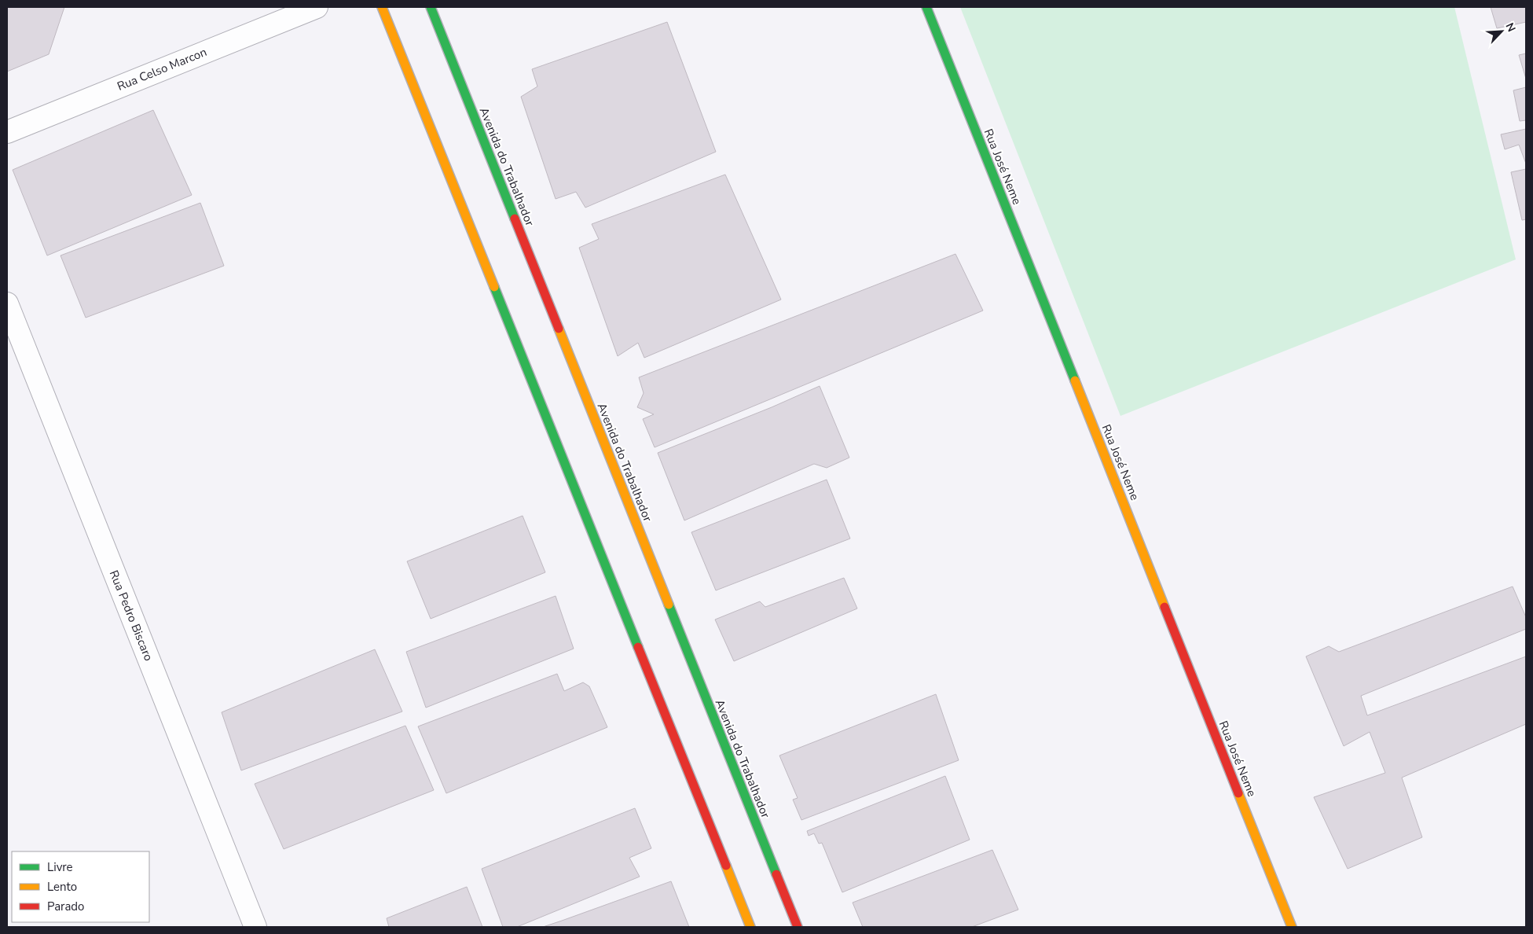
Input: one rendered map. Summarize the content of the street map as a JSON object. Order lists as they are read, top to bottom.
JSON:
{
  "streets": {
    "street": [
      "Rua Celso Marcon",
      "Avenida do Trabalhador",
      "Rua José Neme",
      "Rua Pedro Biscaro"
    ]
  },
  "legend": ["Livre", "Lento", "Parado"],
  "north": "top right"
}
